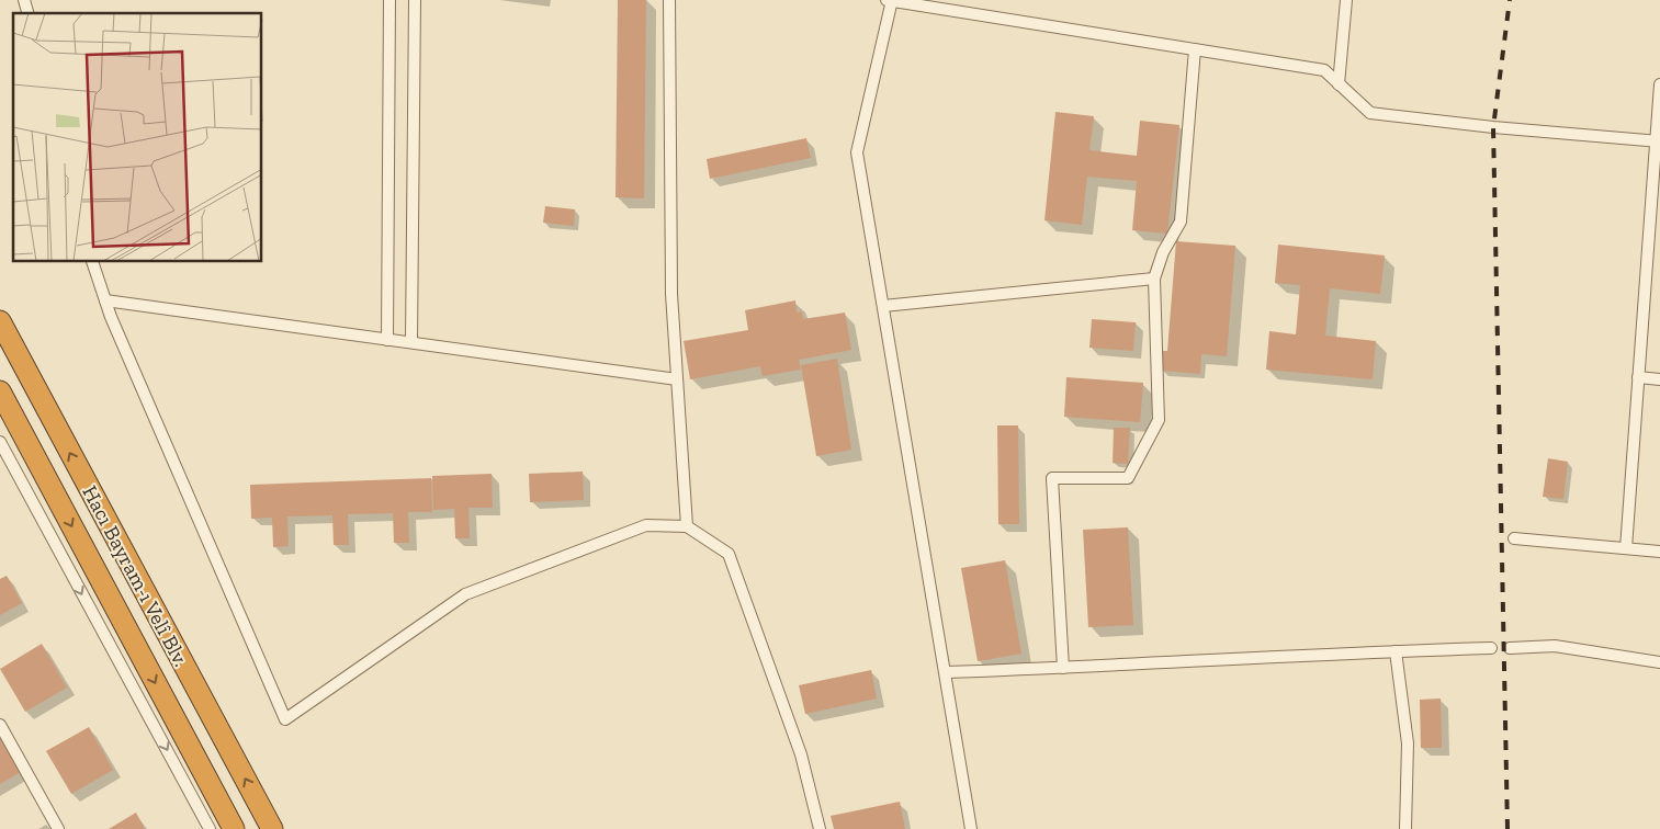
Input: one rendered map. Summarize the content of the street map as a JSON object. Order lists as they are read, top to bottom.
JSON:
{
  "streets": {
    "highway": ["Hacı Bayram-ı Velî Blv."]
  }
}
